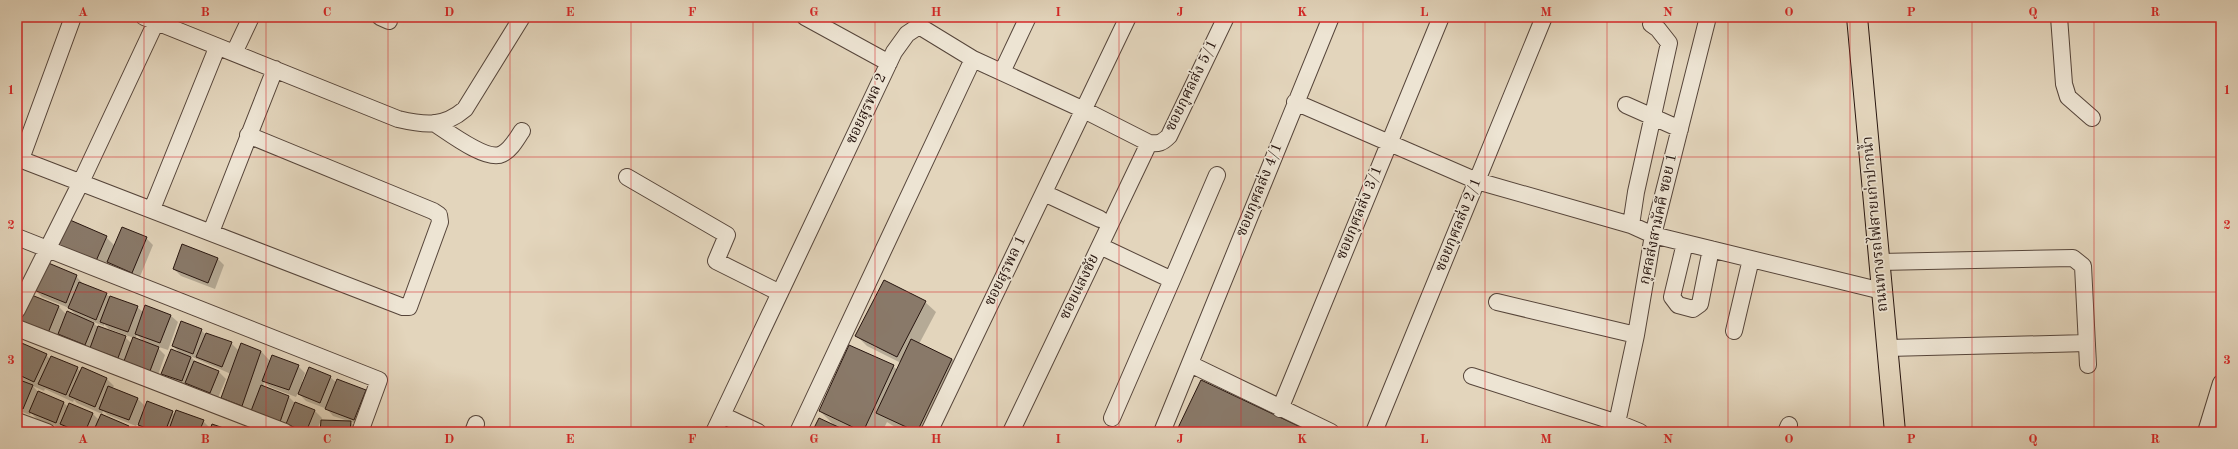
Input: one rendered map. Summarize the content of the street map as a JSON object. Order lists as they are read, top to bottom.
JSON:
{
  "streets": {
    "main road": ["ถนนทางรถไฟสายเก่าปากน้ำ"],
    "street": [
      "ซอยกุศลส่ง 5/1",
      "ซอยสุรพล 2",
      "ซอยกุศลส่ง 4/1",
      "ซอยกุศลส่ง 3/1",
      "กุศลส่งสามัคคี ซอย 1",
      "ซอยกุศลส่ง 2/1",
      "ซอยสุรพล 1",
      "ซอยแสงชัย"
    ]
  },
  "crossings": [
    ["ซอยกุศลส่ง 5/1", "ซอยสุรพล 2"],
    ["ซอยกุศลส่ง 5/1", "ซอยแสงชัย"],
    ["ซอยสุรพล 2", "ซอยสุรพล 1"],
    ["ซอยสุรพล 2", "ซอยแสงชัย"]
  ],
  "grid": {
    "columns": [
      "A",
      "B",
      "C",
      "D",
      "E",
      "F",
      "G",
      "H",
      "I",
      "J",
      "K",
      "L",
      "M",
      "N",
      "O",
      "P",
      "Q",
      "R"
    ],
    "rows": ["1", "2", "3"]
  }
}
